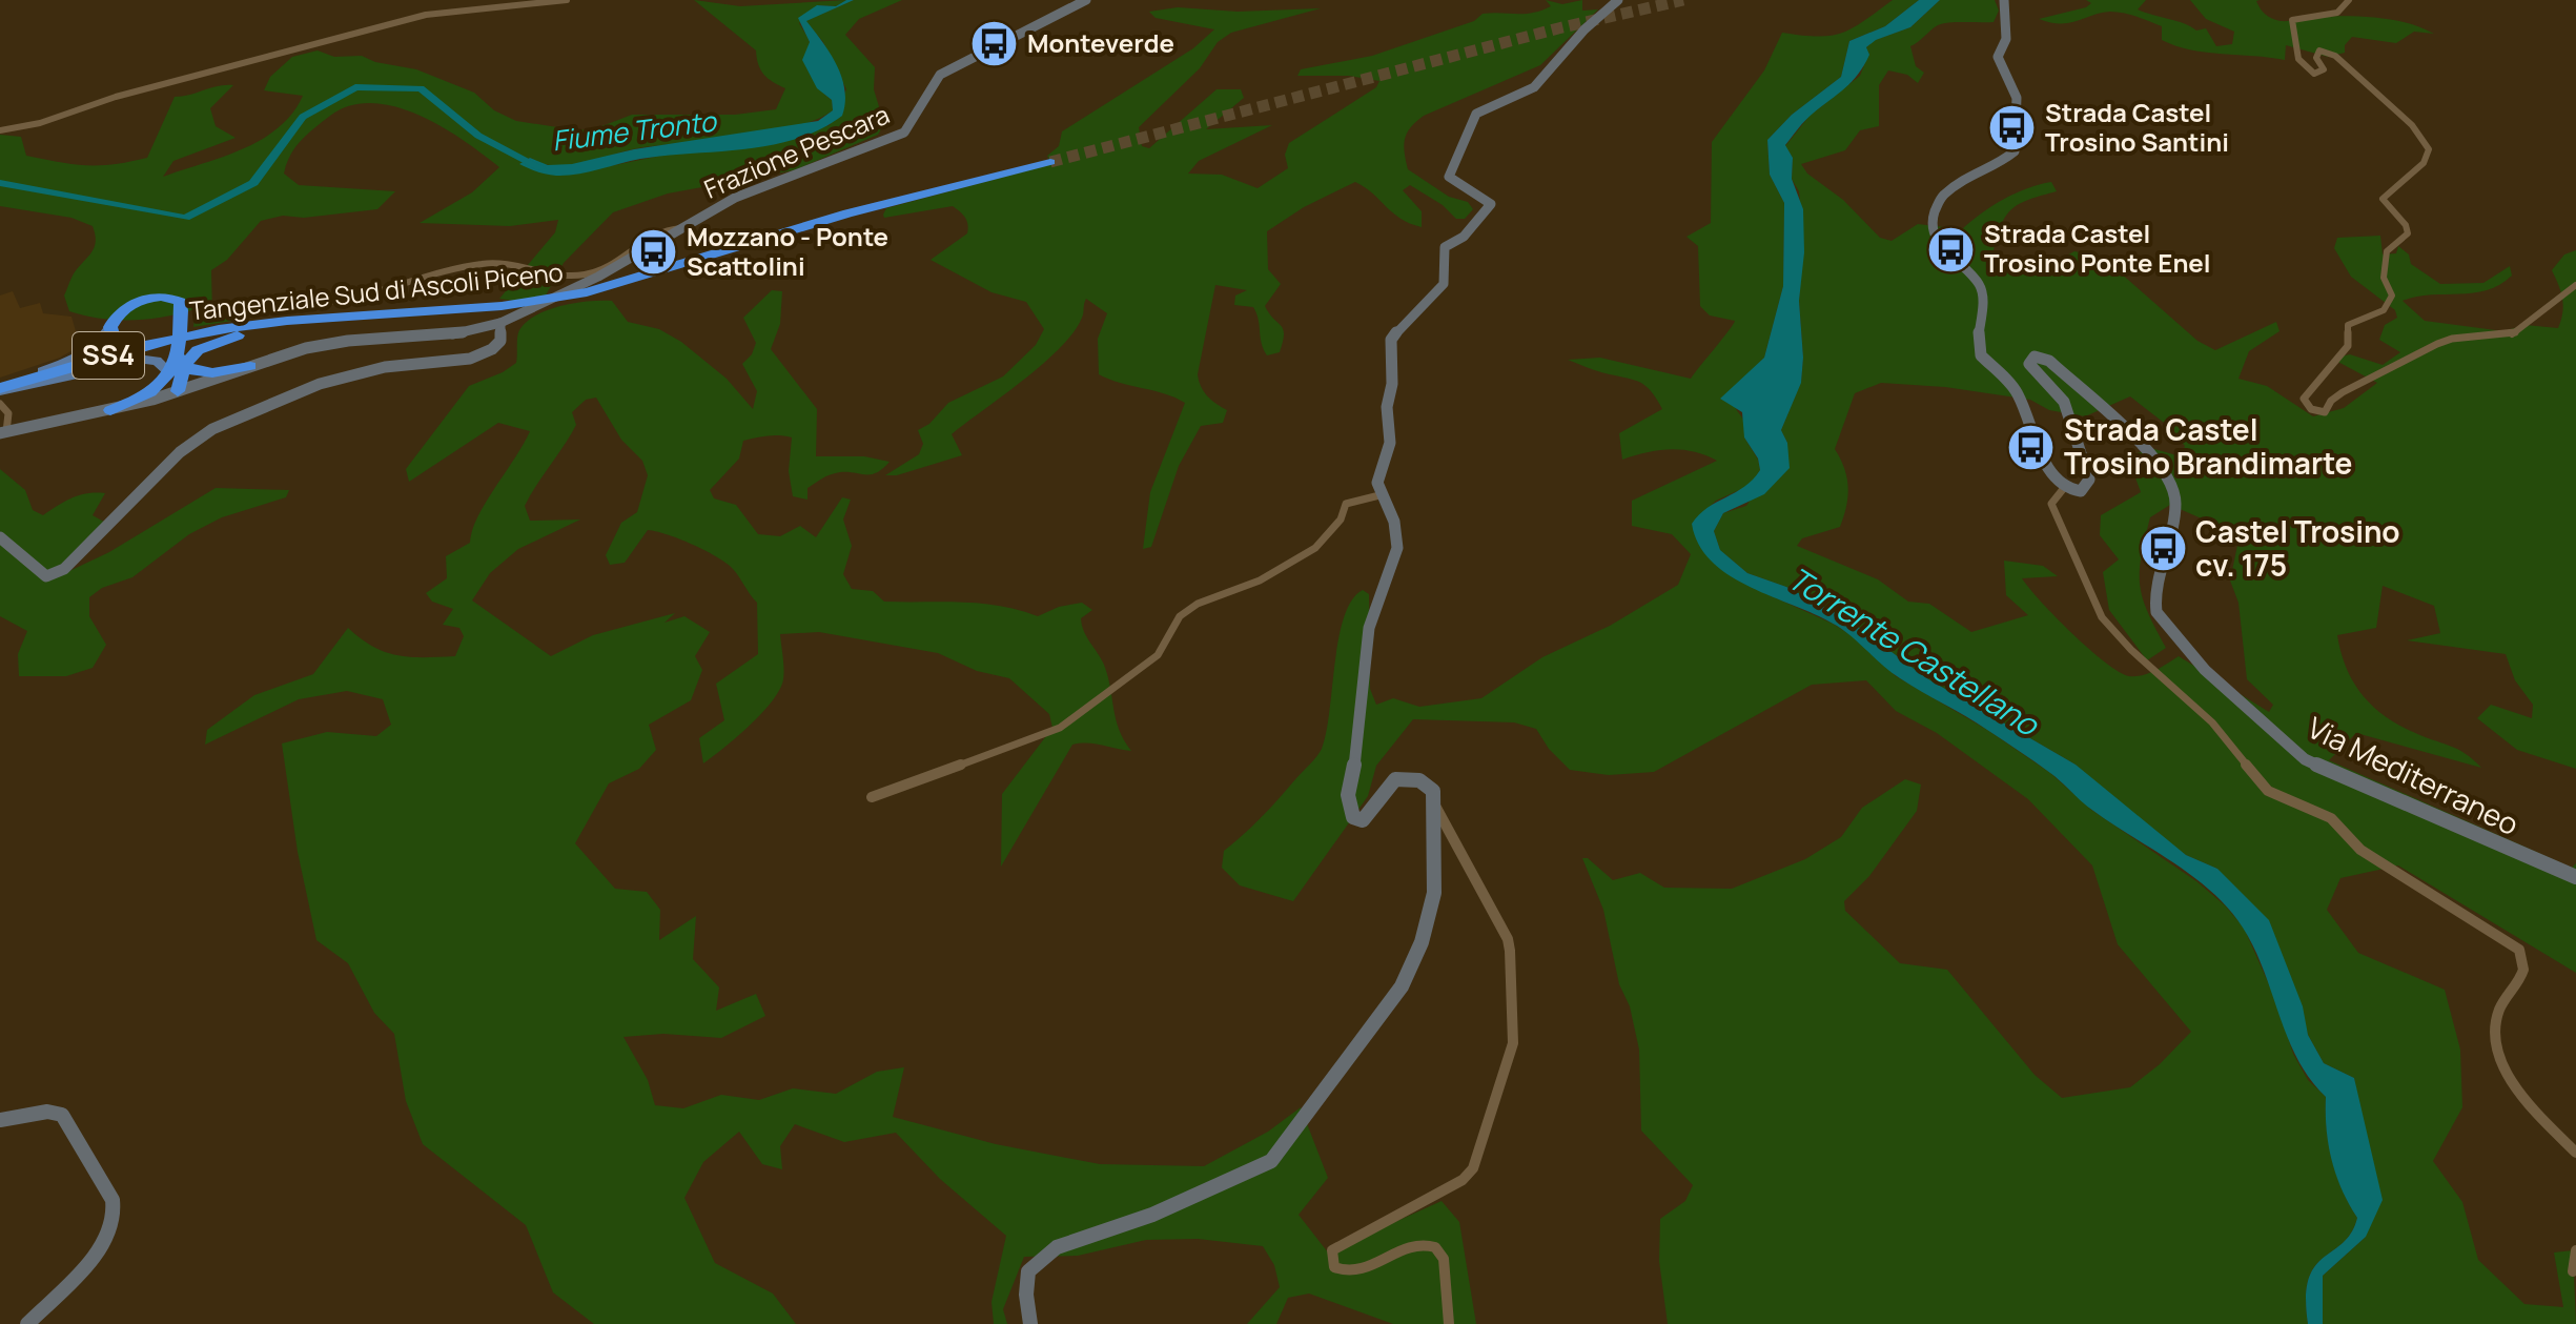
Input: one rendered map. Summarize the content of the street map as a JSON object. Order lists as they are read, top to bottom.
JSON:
{
  "streets": {
    "highway": ["Tangenziale Sud di Ascoli Piceno", "SS4"],
    "street": ["Frazione Pescara", "Via Mediterraneo"]
  },
  "water": ["Fiume Tronto", "Torrente Castellano"],
  "places": {
    "bus stop": [
      "Monteverde",
      "Strada Castel Trosino Santini",
      "Strada Castel Trosino Ponte Enel",
      "Mozzano - Ponte Scattolini",
      "Strada Castel Trosino Brandimarte",
      "Castel Trosino cv. 175"
    ]
  }
}
